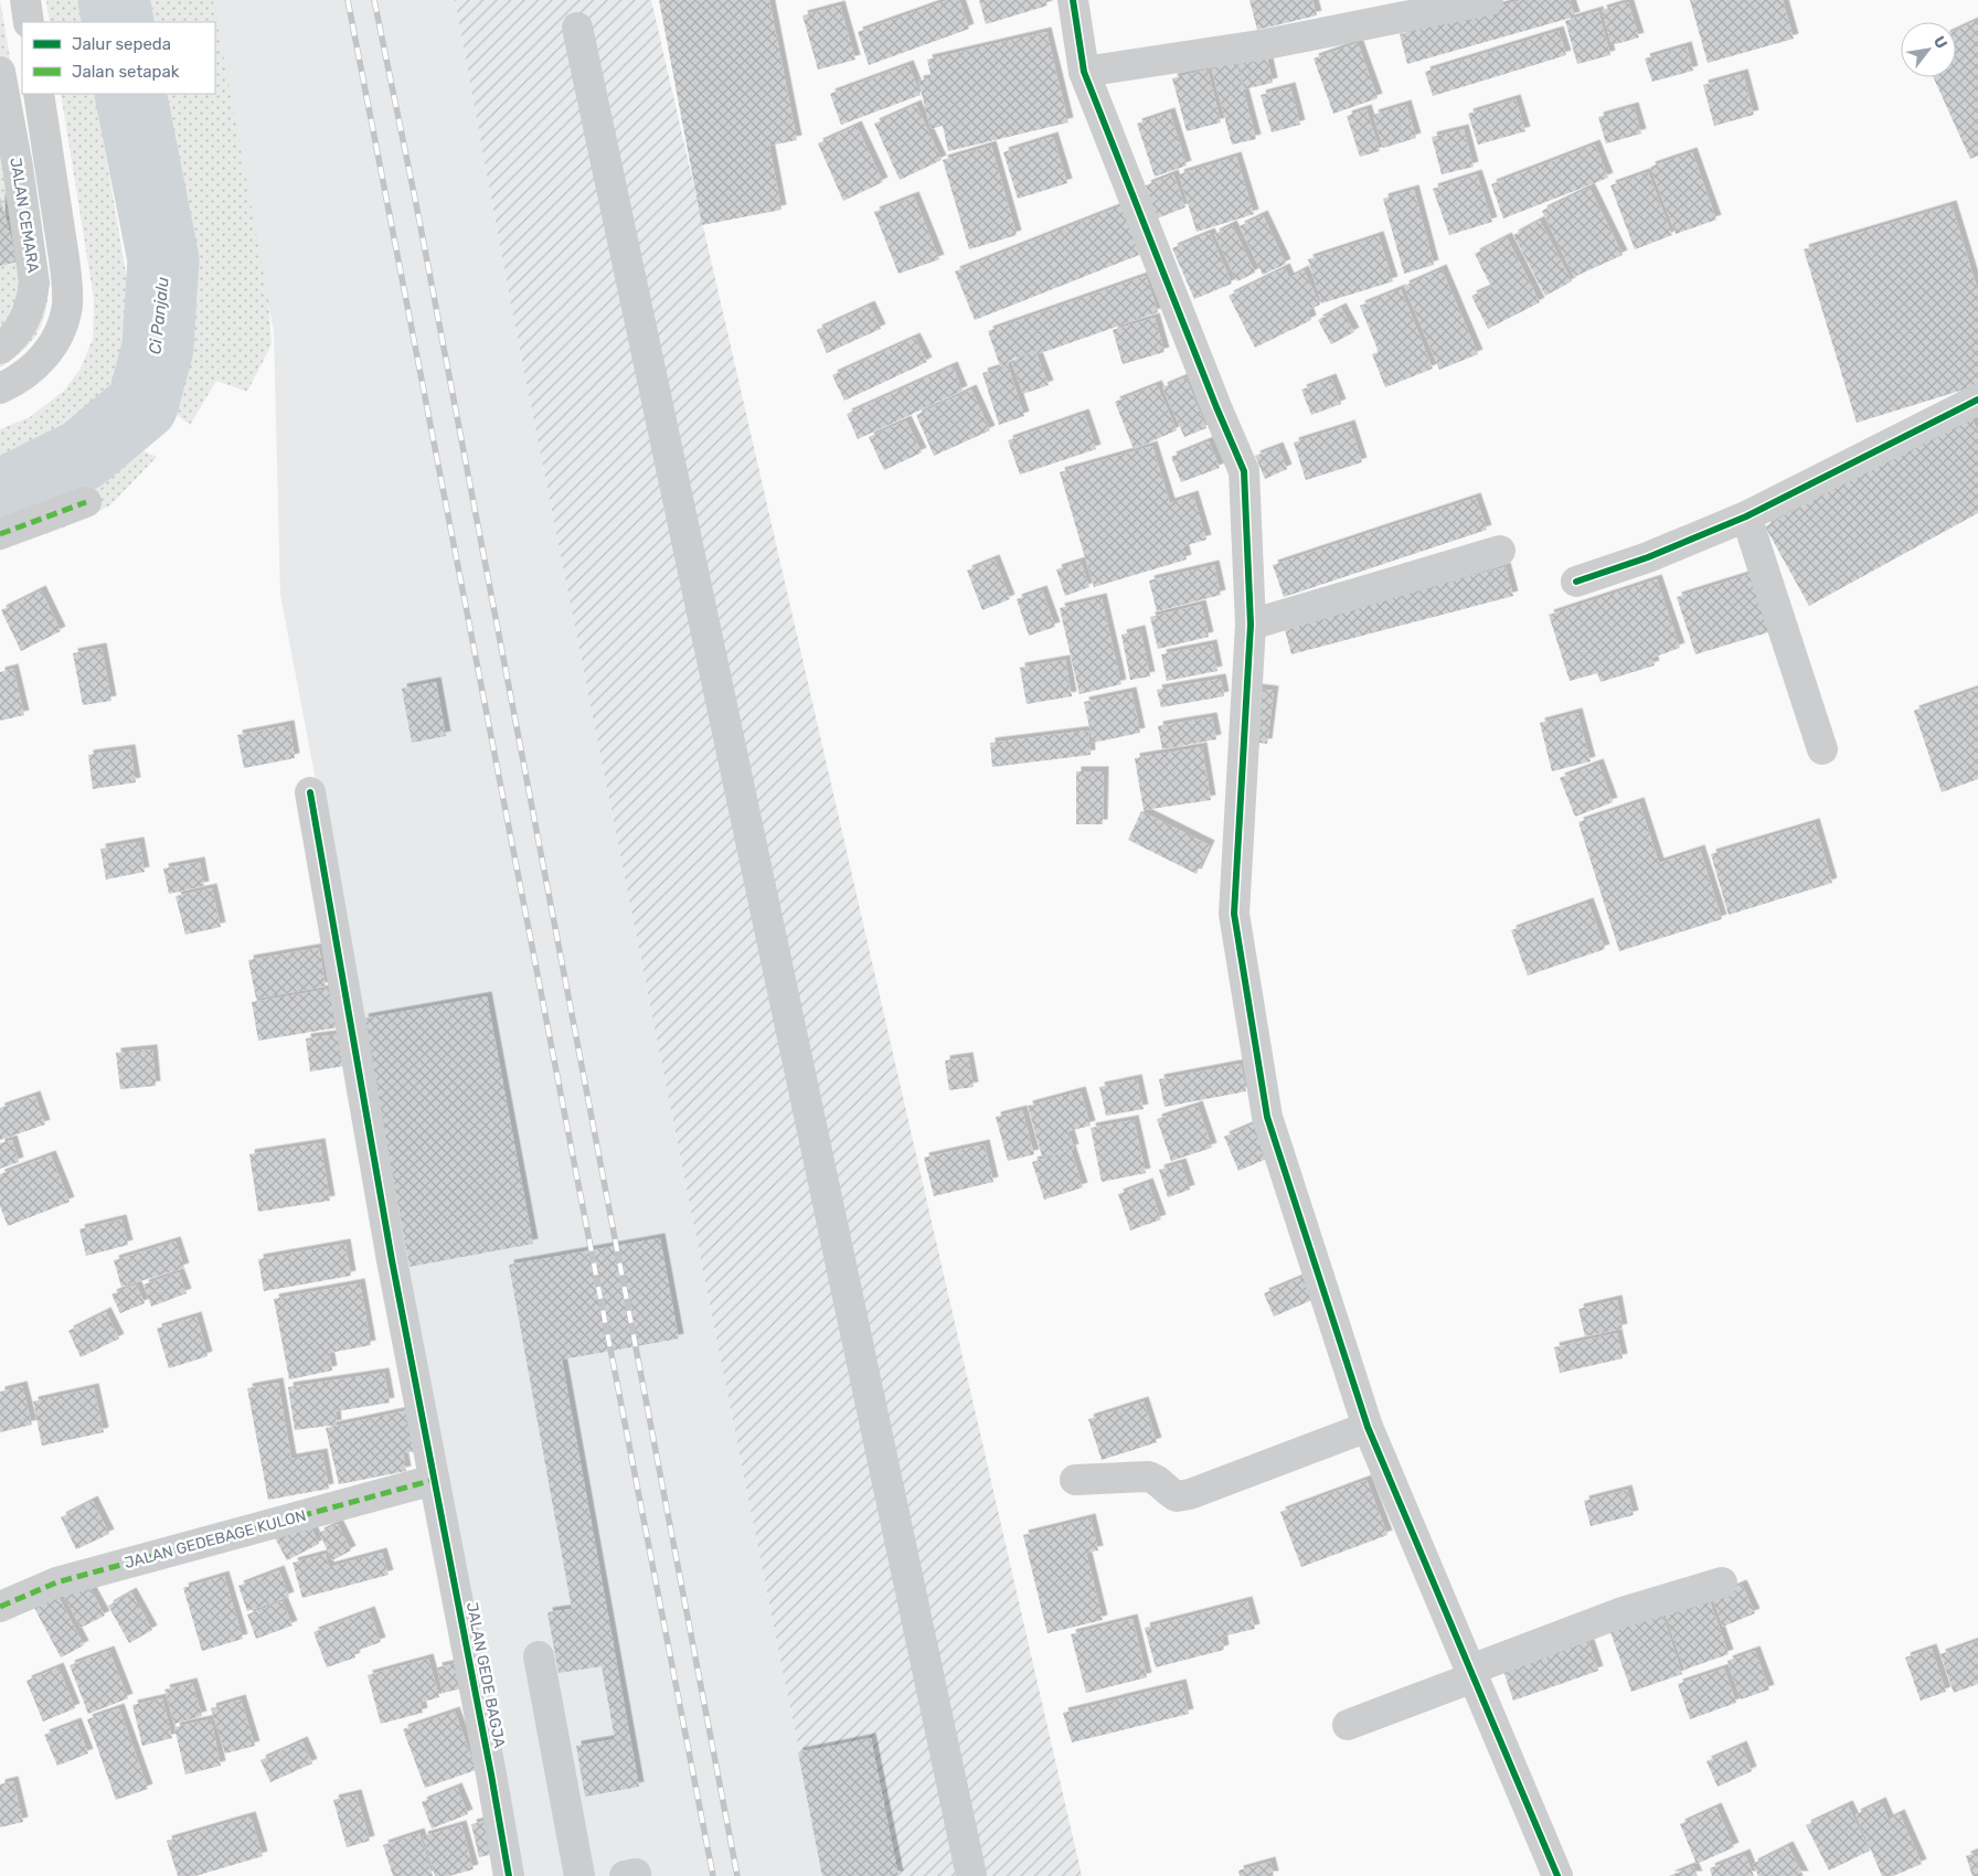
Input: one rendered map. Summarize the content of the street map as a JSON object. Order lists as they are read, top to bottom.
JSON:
{
  "streets": {
    "street": ["JALAN CEMARA", "JALAN GEDEBAGE KULON", "JALAN GEDE BAGJA"]
  },
  "crossings": [
    ["JALAN GEDEBAGE KULON", "JALAN GEDE BAGJA"]
  ],
  "water": ["Ci Panjalu"],
  "legend": ["Jalur sepeda", "Jalan setapak"],
  "north": "top right"
}
